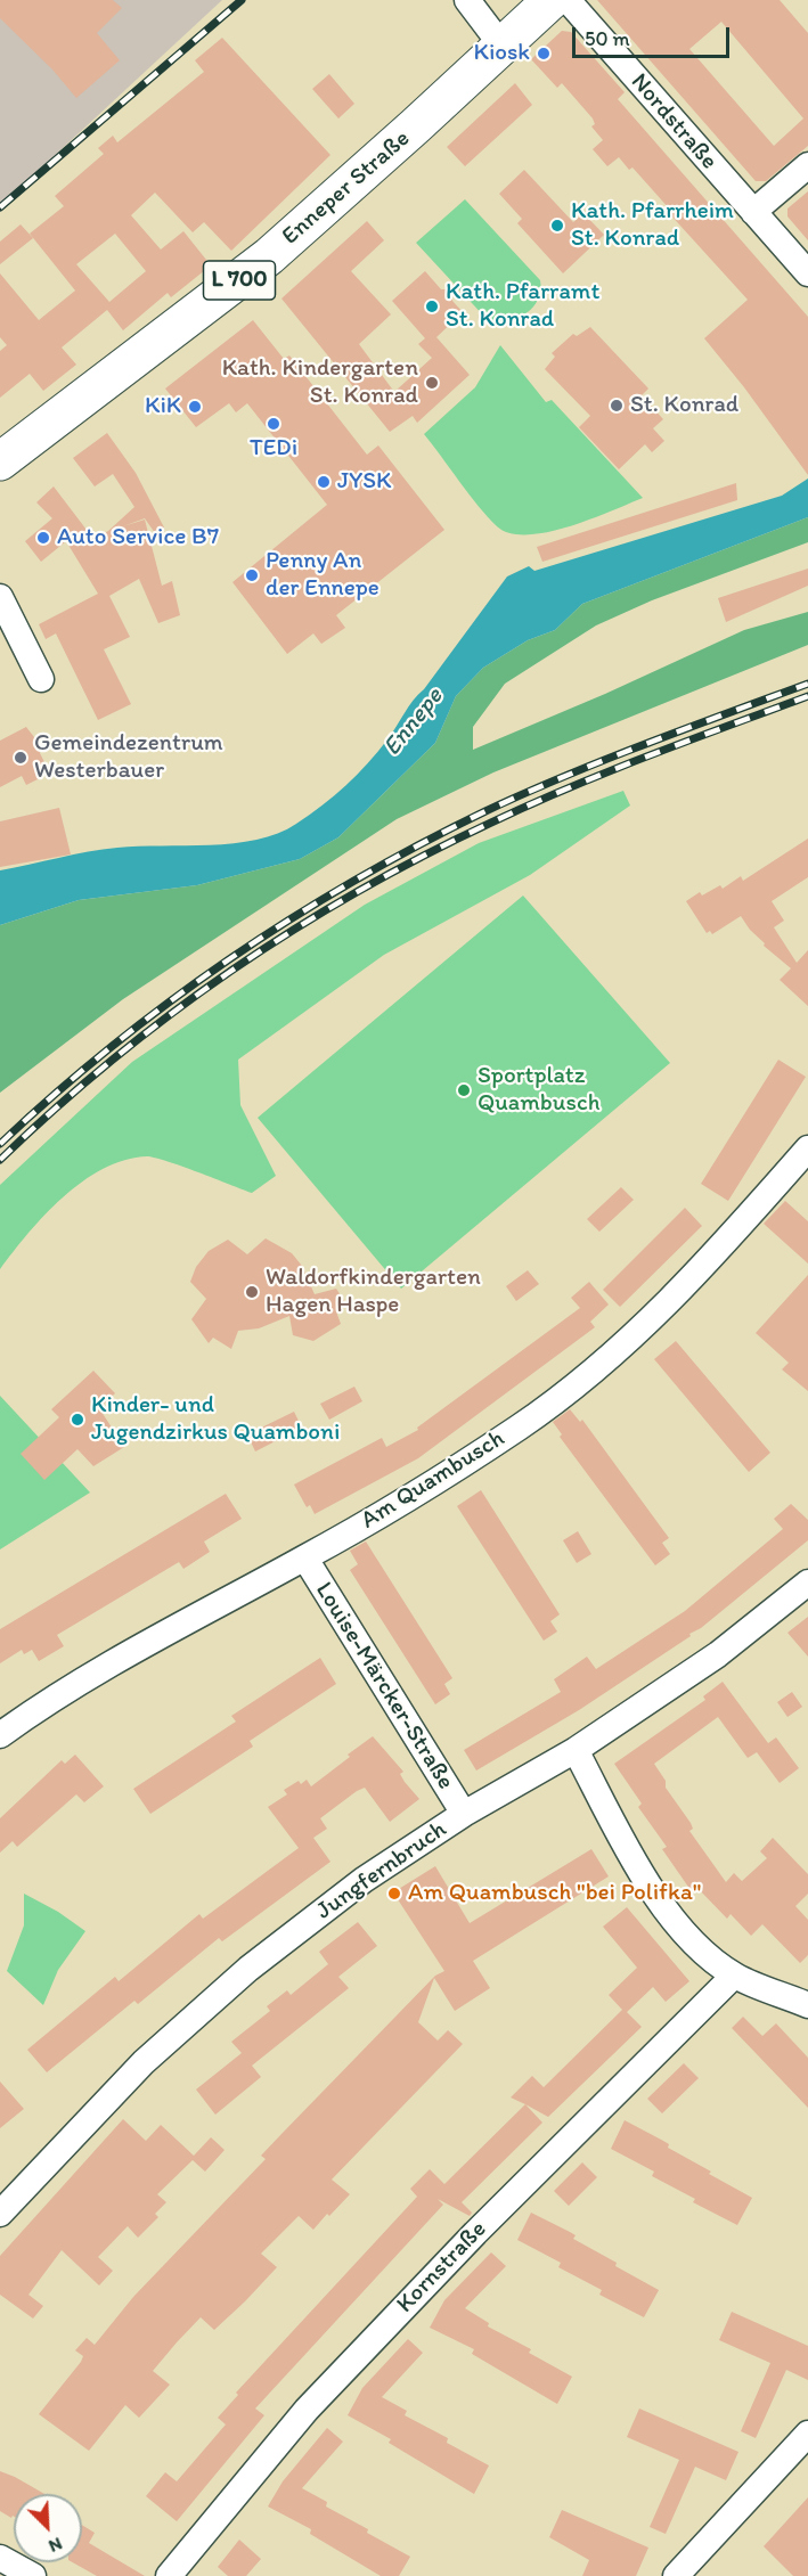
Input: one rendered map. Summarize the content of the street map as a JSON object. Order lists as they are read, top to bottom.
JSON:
{
  "streets": {
    "main road": ["Enneper Straße", "L 700"],
    "street": [
      "Nordstraße",
      "Am Quambusch",
      "Louise-Märcker-Straße",
      "Jungfernbruch",
      "Kornstraße"
    ]
  },
  "crossings": [
    ["Am Quambusch", "Louise-Märcker-Straße"],
    ["Louise-Märcker-Straße", "Jungfernbruch"]
  ],
  "water": ["Ennepe"],
  "places": [
    "Kiosk",
    "Kath. Pfarrheim St. Konrad",
    "Kath. Pfarramt St. Konrad",
    "Kath. Kindergarten St. Konrad",
    "St. Konrad",
    "KiK",
    "TEDi",
    "JYSK",
    "Auto Service B7",
    "Penny An der Ennepe",
    "Gemeindezentrum Westerbauer",
    "Sportplatz Quambusch",
    "Waldorfkindergarten Hagen Haspe",
    "Kinder- und Jugendzirkus Quamboni",
    "Am Quambusch \"bei Polifka\""
  ],
  "scale_bar": "50 m",
  "north": "bottom right"
}
